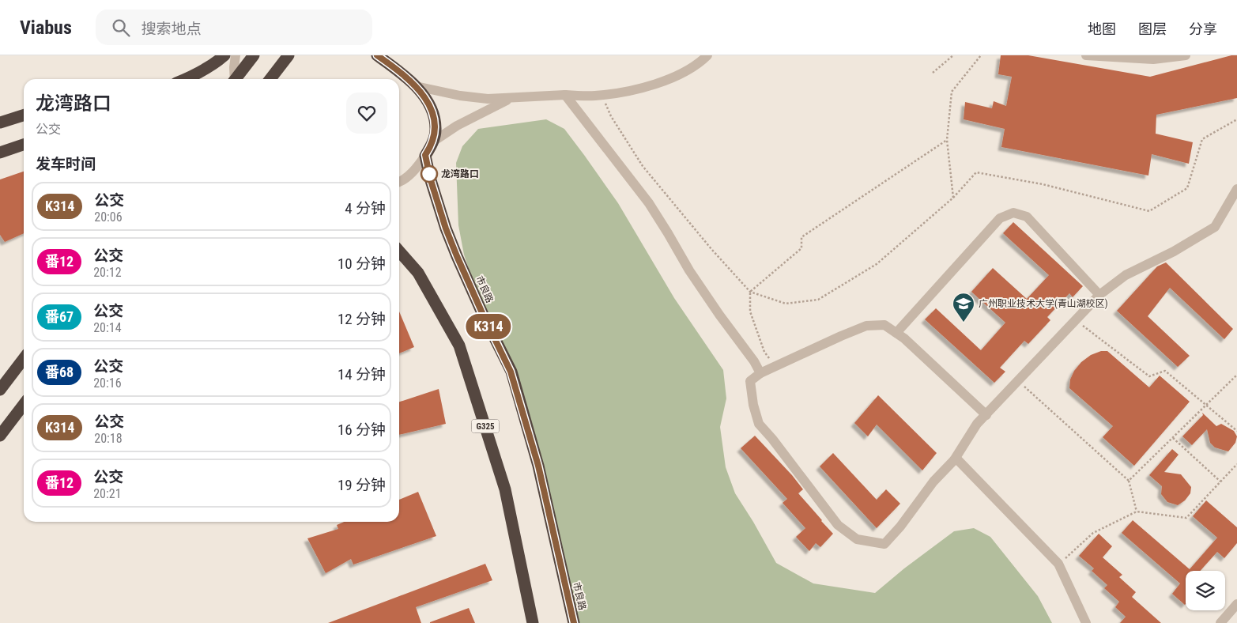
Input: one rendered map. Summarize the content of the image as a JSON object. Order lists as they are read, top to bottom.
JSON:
{
  "streets": {
    "highway": ["市良路", "G325"]
  },
  "places": {
    "other": ["龙湾路口"],
    "school or university": ["广州职业技术大学(青山湖校区)"]
  },
  "lines": ["bus line K314"],
  "page": {
    "header": "Viabus",
    "search": "搜索地点",
    "nav": ["地图", "图层", "分享"],
    "on_map": "K314",
    "heading": [
      ["龙湾路口", "公交"],
      "发车时间"
    ],
    "list": [
      {
        "mark": "K314",
        "name": "公交",
        "note": "20:06",
        "value": "4 分钟"
      },
      {
        "mark": "番12",
        "name": "公交",
        "note": "20:12",
        "value": "10 分钟"
      },
      {
        "mark": "番67",
        "name": "公交",
        "note": "20:14",
        "value": "12 分钟"
      },
      {
        "mark": "番68",
        "name": "公交",
        "note": "20:16",
        "value": "14 分钟"
      },
      {
        "mark": "K314",
        "name": "公交",
        "note": "20:18",
        "value": "16 分钟"
      },
      {
        "mark": "番12",
        "name": "公交",
        "note": "20:21",
        "value": "19 分钟"
      }
    ]
  }
}
